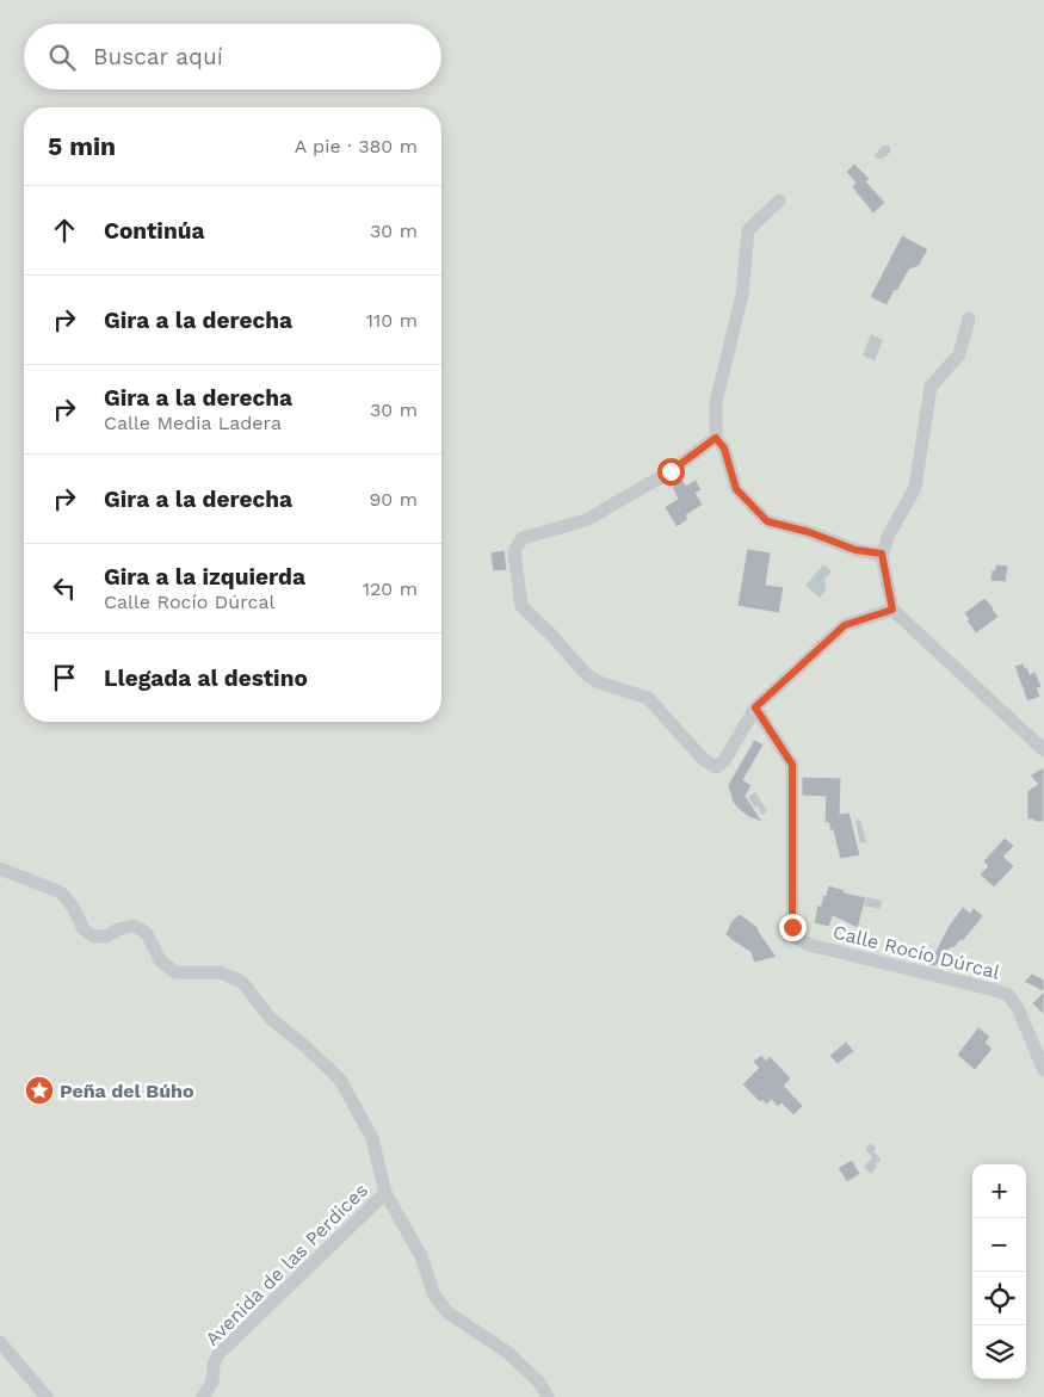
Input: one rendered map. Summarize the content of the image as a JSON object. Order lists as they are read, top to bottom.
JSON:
{
  "streets": {
    "street": ["Calle Rocío Dúrcal", "Avenida de las Perdices"]
  },
  "places": {
    "place": ["Peña del Búho"]
  },
  "page": {
    "search": "Buscar aquí",
    "heading": ["5 min", "A pie · 380 m"],
    "list": [
      ["Continúa", "30 m"],
      ["Gira a la derecha", "110 m"],
      ["Gira a la derecha", "Calle Media Ladera", "30 m"],
      ["Gira a la derecha", "90 m"],
      ["Gira a la izquierda", "Calle Rocío Dúrcal", "120 m"],
      "Llegada al destino"
    ],
    "map_buttons": ["+", "−"]
  }
}
